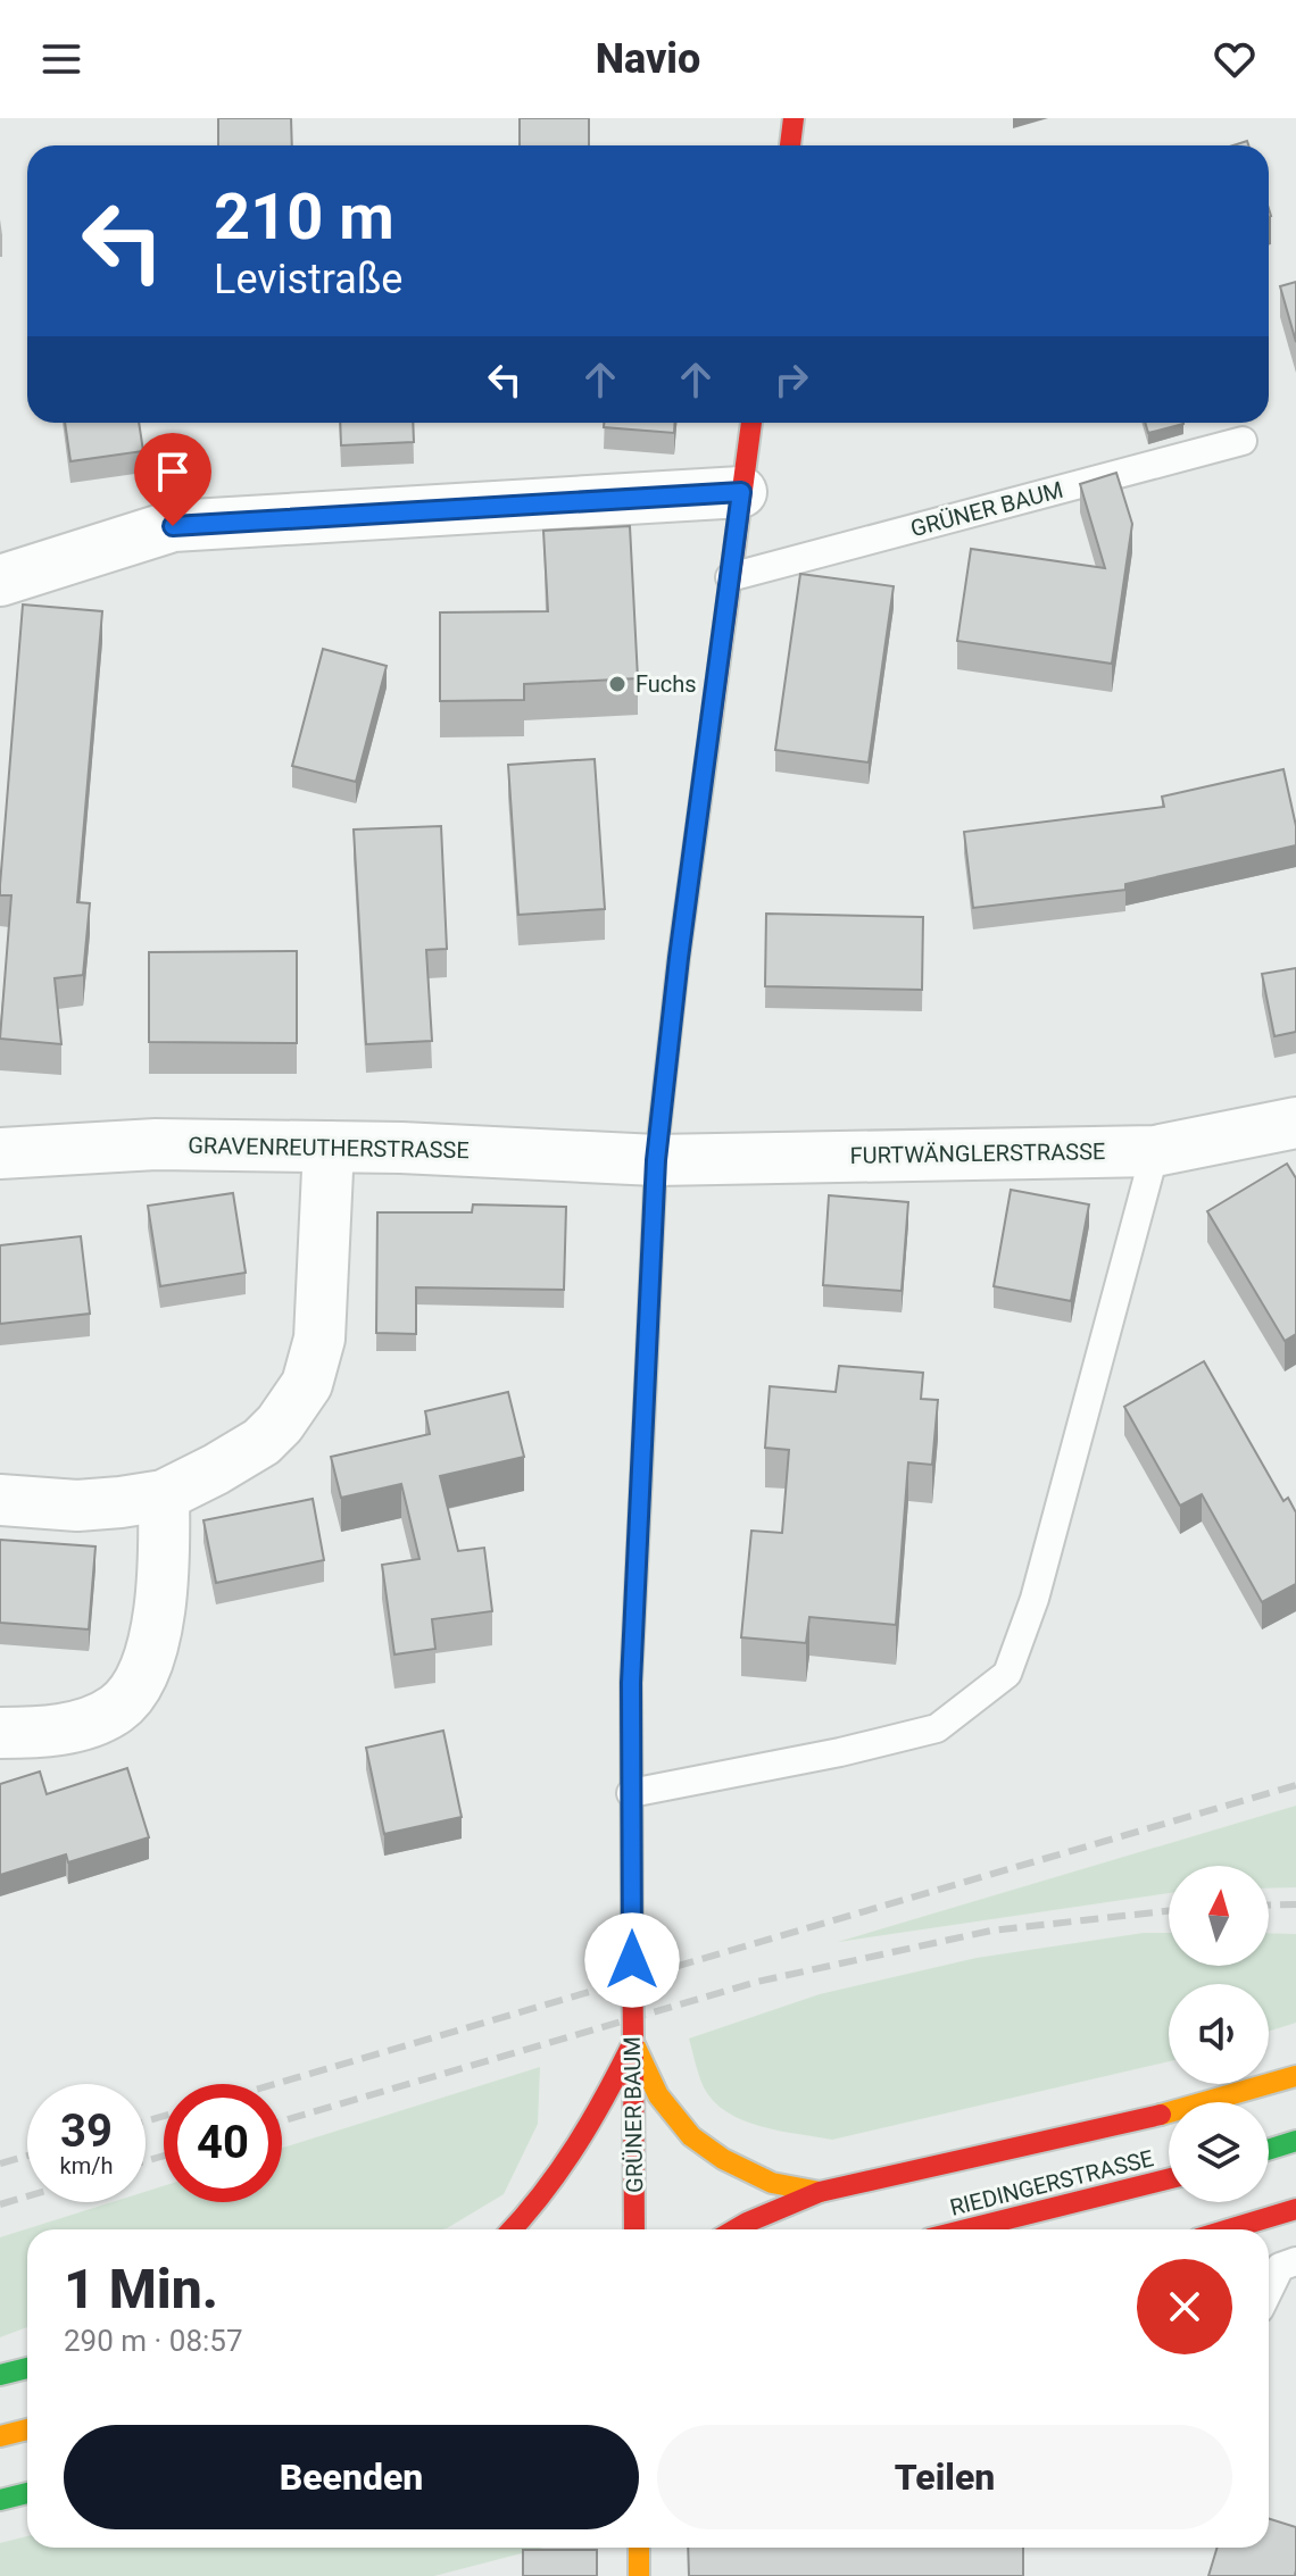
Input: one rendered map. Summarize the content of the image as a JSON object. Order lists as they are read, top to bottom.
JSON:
{
  "streets": {
    "street": [
      "GRÜNER BAUM",
      "GRAVENREUTHERSTRASSE",
      "FURTWÄNGLERSTRASSE",
      "RIEDINGERSTRASSE"
    ]
  },
  "crossings": [
    ["GRÜNER BAUM", "GRAVENREUTHERSTRASSE"],
    ["GRÜNER BAUM", "FURTWÄNGLERSTRASSE"],
    ["GRAVENREUTHERSTRASSE", "FURTWÄNGLERSTRASSE"]
  ],
  "places": ["Fuchs"],
  "north": "top",
  "page": {
    "header": "Navio",
    "turn": ["210 m", "Levistraße"],
    "speed": "39 km/h",
    "limit": "40",
    "heading": ["1 Min.", "290 m · 08:57"],
    "buttons": ["Beenden", "Teilen"]
  }
}
